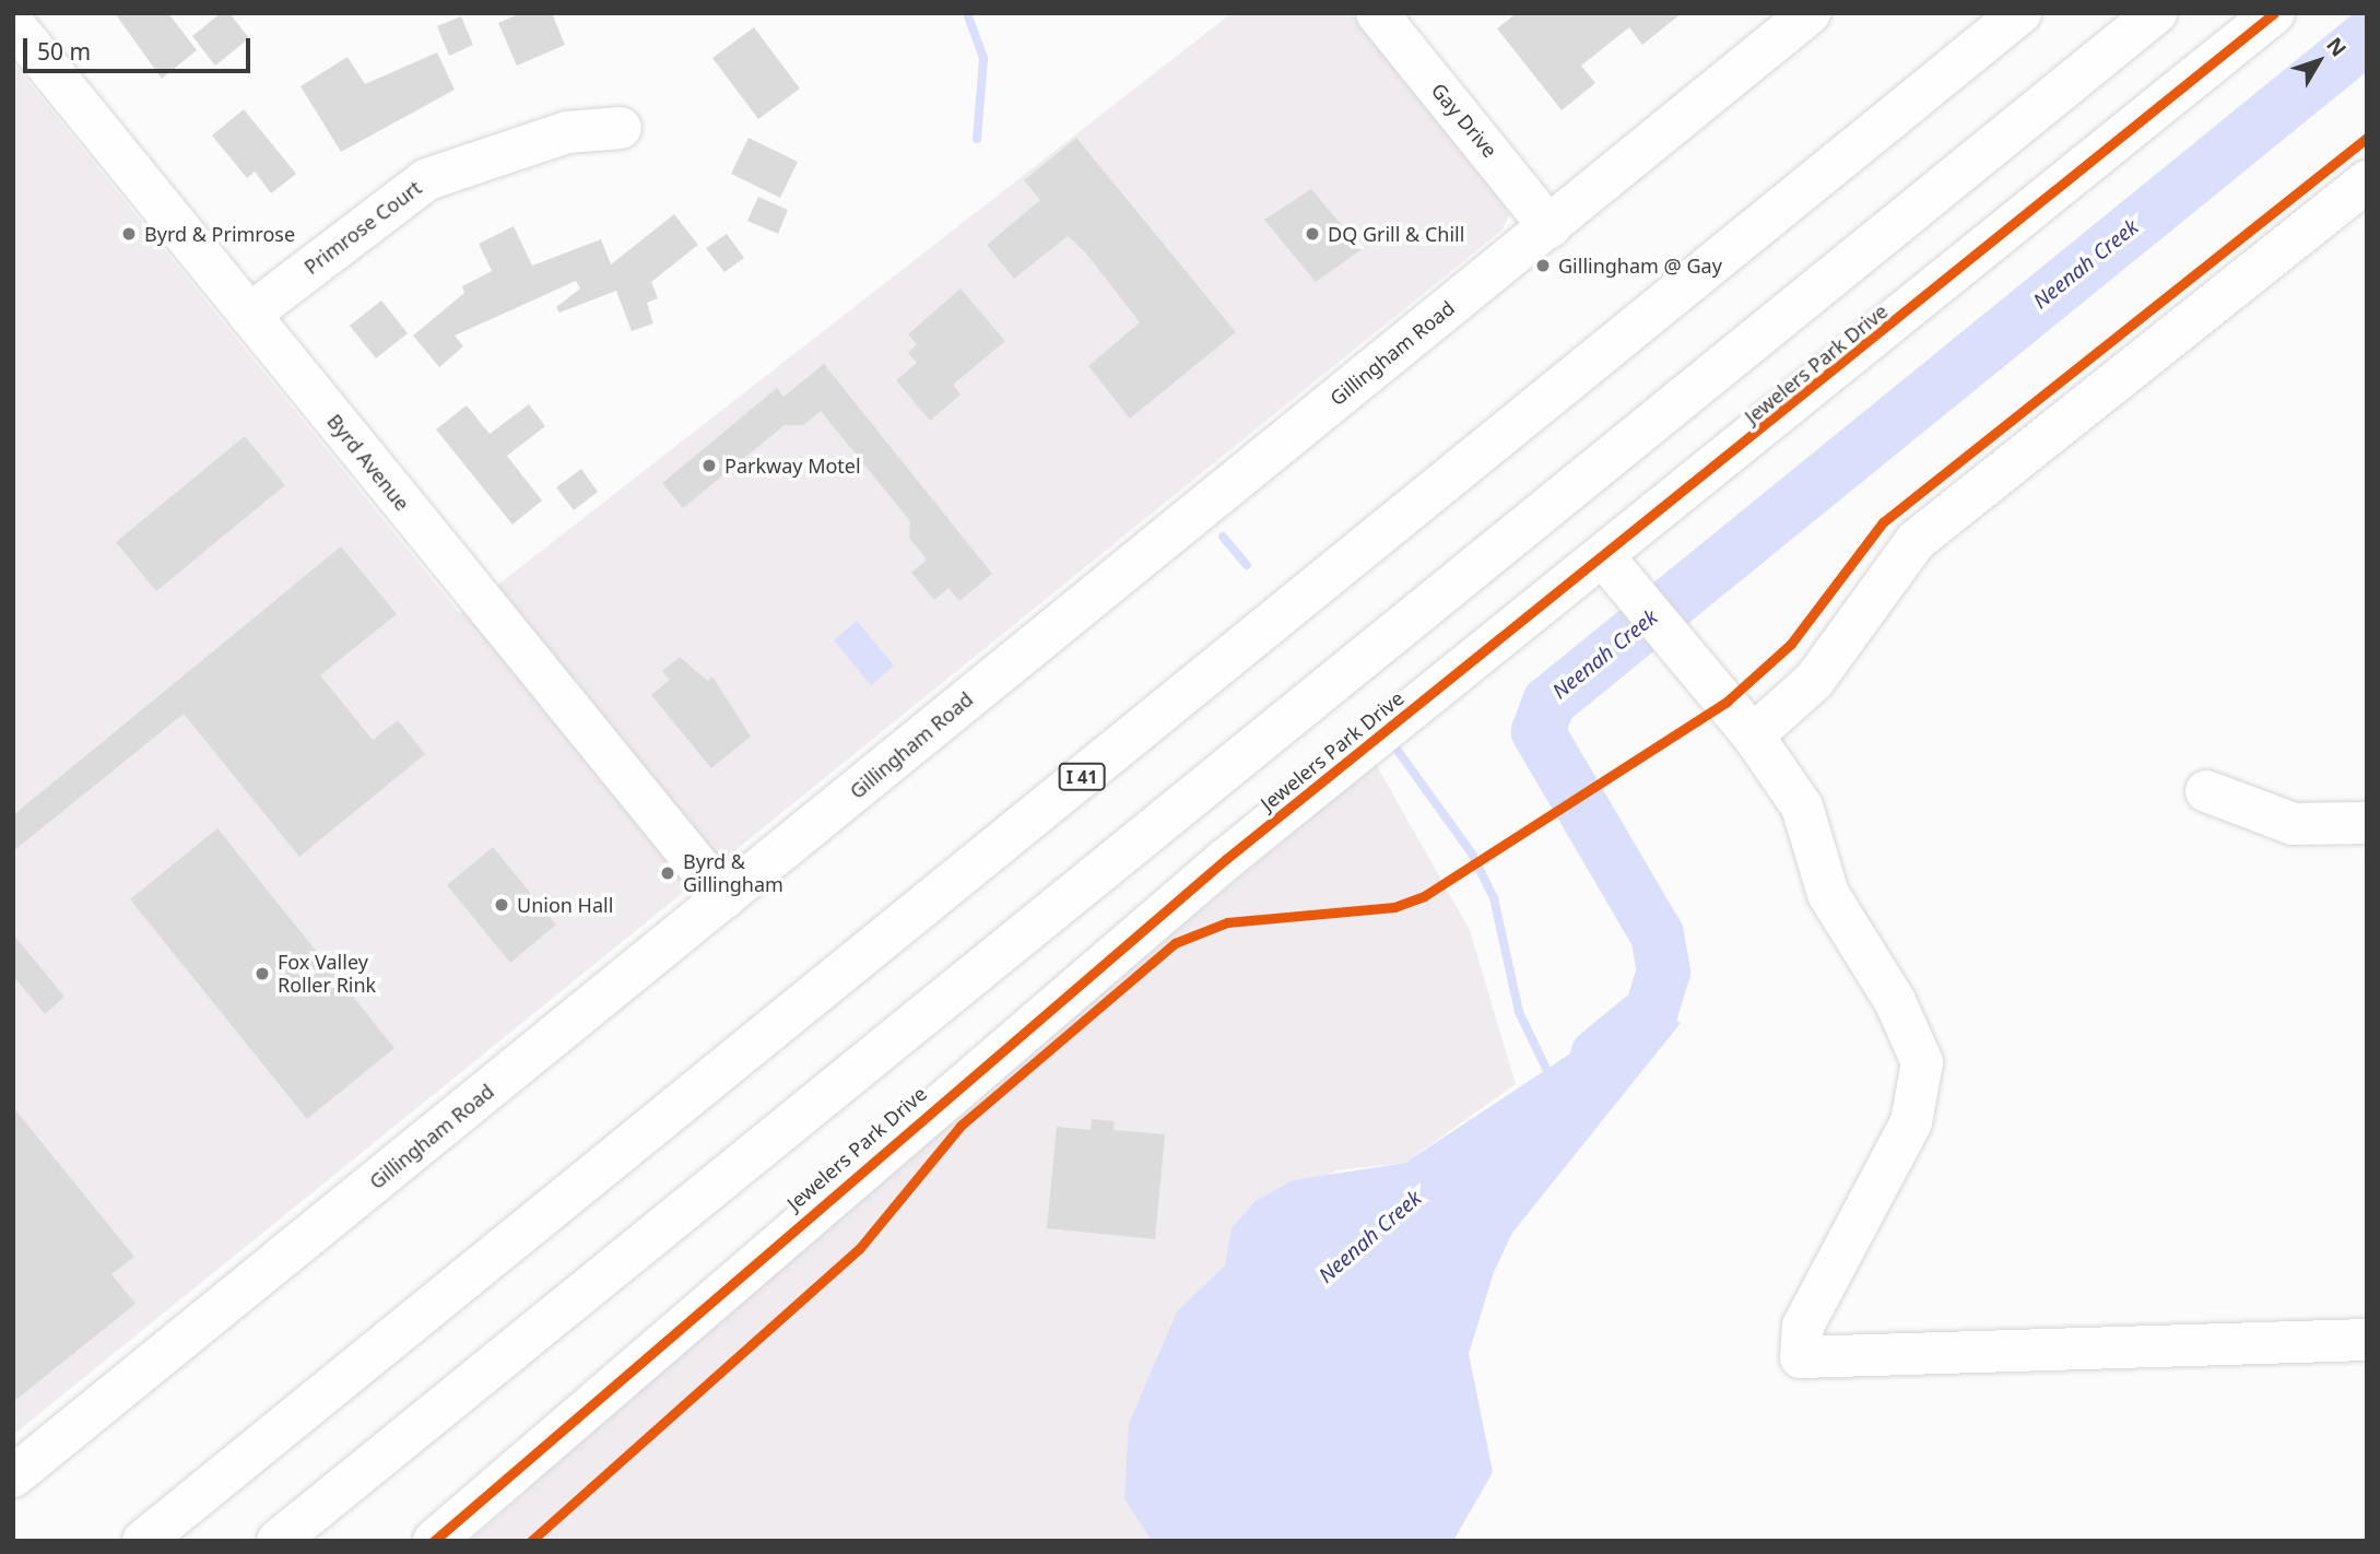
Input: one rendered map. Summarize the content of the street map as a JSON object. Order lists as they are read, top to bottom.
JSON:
{
  "streets": {
    "main road": [
      "Gay Drive",
      "Primrose Court",
      "Gillingham Road",
      "Jewelers Park Drive",
      "Byrd Avenue",
      "I 41"
    ]
  },
  "crossings": [
    ["Gay Drive", "Gillingham Road"],
    ["Primrose Court", "Byrd Avenue"],
    ["Gillingham Road", "Byrd Avenue"]
  ],
  "water": ["Neenah Creek"],
  "places": [
    "Byrd & Primrose",
    "DQ Grill & Chill",
    "Gillingham @ Gay",
    "Parkway Motel",
    "Byrd & Gillingham",
    "Union Hall",
    "Fox Valley Roller Rink"
  ],
  "scale_bar": "50 m",
  "north": "top right"
}
